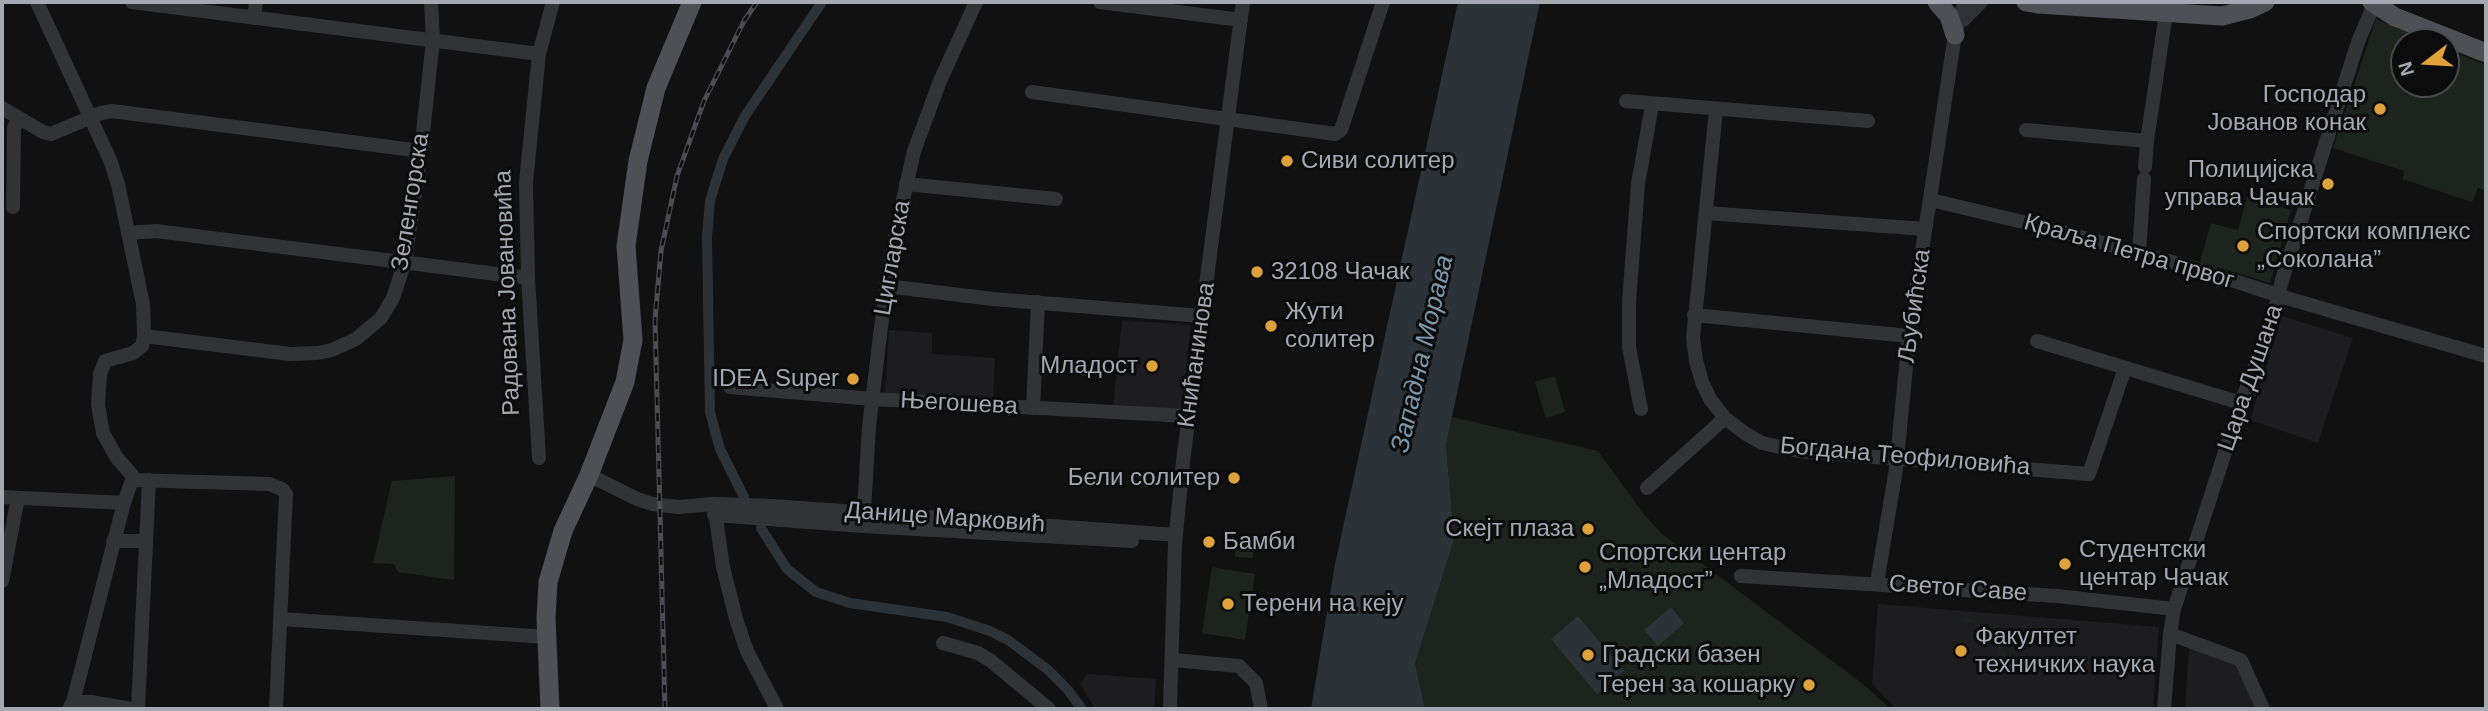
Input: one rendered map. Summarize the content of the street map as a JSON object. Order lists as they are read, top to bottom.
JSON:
{
  "streets": {
    "street": [
      "Зеленгорска",
      "Краља Петра првог",
      "Цигларска",
      "Радована Јовановића",
      "Љубићска",
      "Книћанинова",
      "Цара Душана",
      "Његошева",
      "Богдана Теофиловића",
      "Данице Марковић",
      "Светог Саве"
    ]
  },
  "crossings": [
    ["Краља Петра првог", "Љубићска"],
    ["Краља Петра првог", "Цара Душана"],
    ["Цигларска", "Његошева"],
    ["Цигларска", "Данице Марковић"],
    ["Љубићска", "Богдана Теофиловића"],
    ["Љубићска", "Светог Саве"],
    ["Книћанинова", "Његошева"],
    ["Книћанинова", "Данице Марковић"],
    ["Цара Душана", "Светог Саве"]
  ],
  "water": ["Западна Морава"],
  "places": [
    "Господар Јованов конак",
    "Сиви солитер",
    "Полицијска управа Чачак",
    "Спортски комплекс „Соколана”",
    "32108 Чачак",
    "Жути солитер",
    "Младост",
    "IDEA Super",
    "Бели солитер",
    "Скејт плаза",
    "Бамби",
    "Студентски центар Чачак",
    "Спортски центар „Младост”",
    "Терени на кеју",
    "Факултет техничких наука",
    "Градски базен",
    "Терен за кошарку"
  ],
  "north": "left"
}
